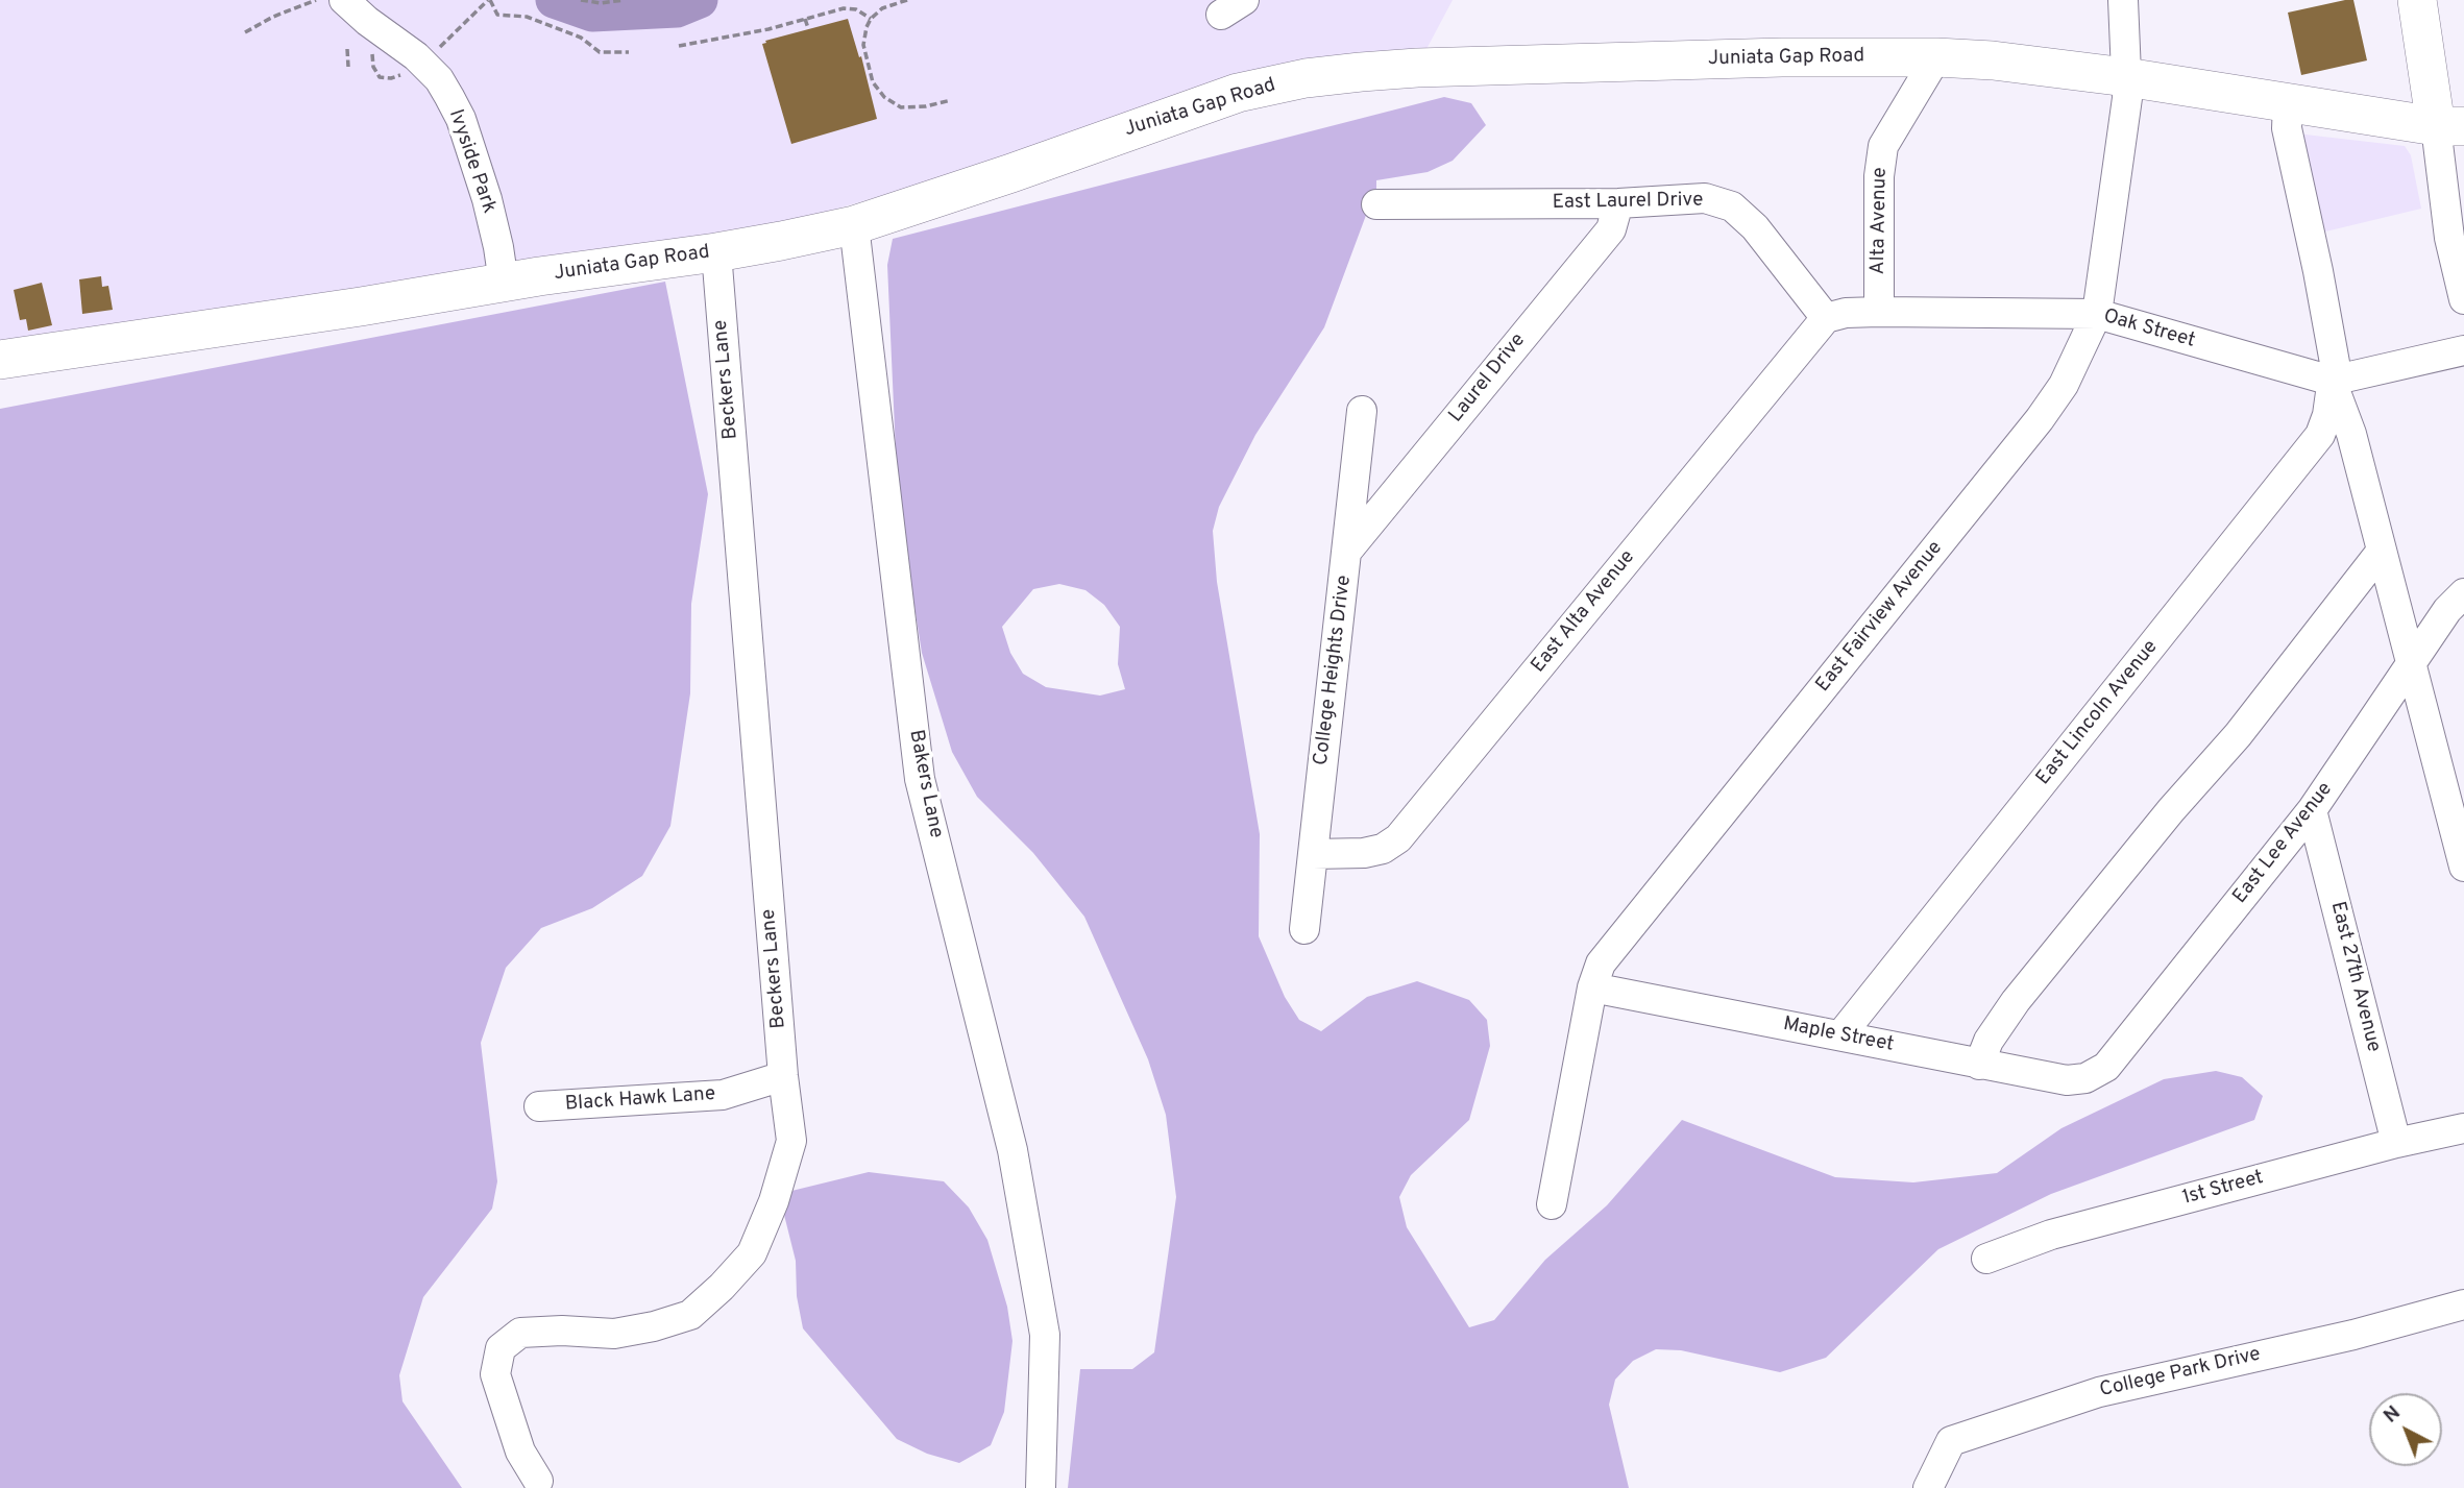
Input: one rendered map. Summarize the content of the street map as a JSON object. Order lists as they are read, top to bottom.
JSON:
{
  "streets": {
    "main road": ["Juniata Gap Road"],
    "street": [
      "Ivyside Park",
      "East Laurel Drive",
      "Alta Avenue",
      "Oak Street",
      "Laurel Drive",
      "Beckers Lane",
      "East Alta Avenue",
      "East Fairview Avenue",
      "College Heights Drive",
      "East Lincoln Avenue",
      "Bakers Lane",
      "East Lee Avenue",
      "East 27th Avenue",
      "Maple Street",
      "Black Hawk Lane",
      "1st Street",
      "College Park Drive"
    ]
  },
  "crossings": [
    ["Juniata Gap Road", "Ivyside Park"],
    ["Juniata Gap Road", "Alta Avenue"],
    ["Juniata Gap Road", "Beckers Lane"],
    ["Juniata Gap Road", "East Fairview Avenue"],
    ["Juniata Gap Road", "East Lincoln Avenue"],
    ["Juniata Gap Road", "Bakers Lane"],
    ["East Laurel Drive", "Oak Street"],
    ["East Laurel Drive", "Laurel Drive"],
    ["East Laurel Drive", "East Alta Avenue"],
    ["Alta Avenue", "Oak Street"],
    ["Oak Street", "East Alta Avenue"],
    ["Oak Street", "East Fairview Avenue"],
    ["Oak Street", "East Lincoln Avenue"],
    ["Laurel Drive", "College Heights Drive"],
    ["Beckers Lane", "Black Hawk Lane"],
    ["East Alta Avenue", "College Heights Drive"],
    ["East Fairview Avenue", "Maple Street"],
    ["East Lincoln Avenue", "Maple Street"],
    ["East Lee Avenue", "East 27th Avenue"],
    ["East Lee Avenue", "Maple Street"],
    ["East 27th Avenue", "1st Street"]
  ],
  "north": "top left"
}
